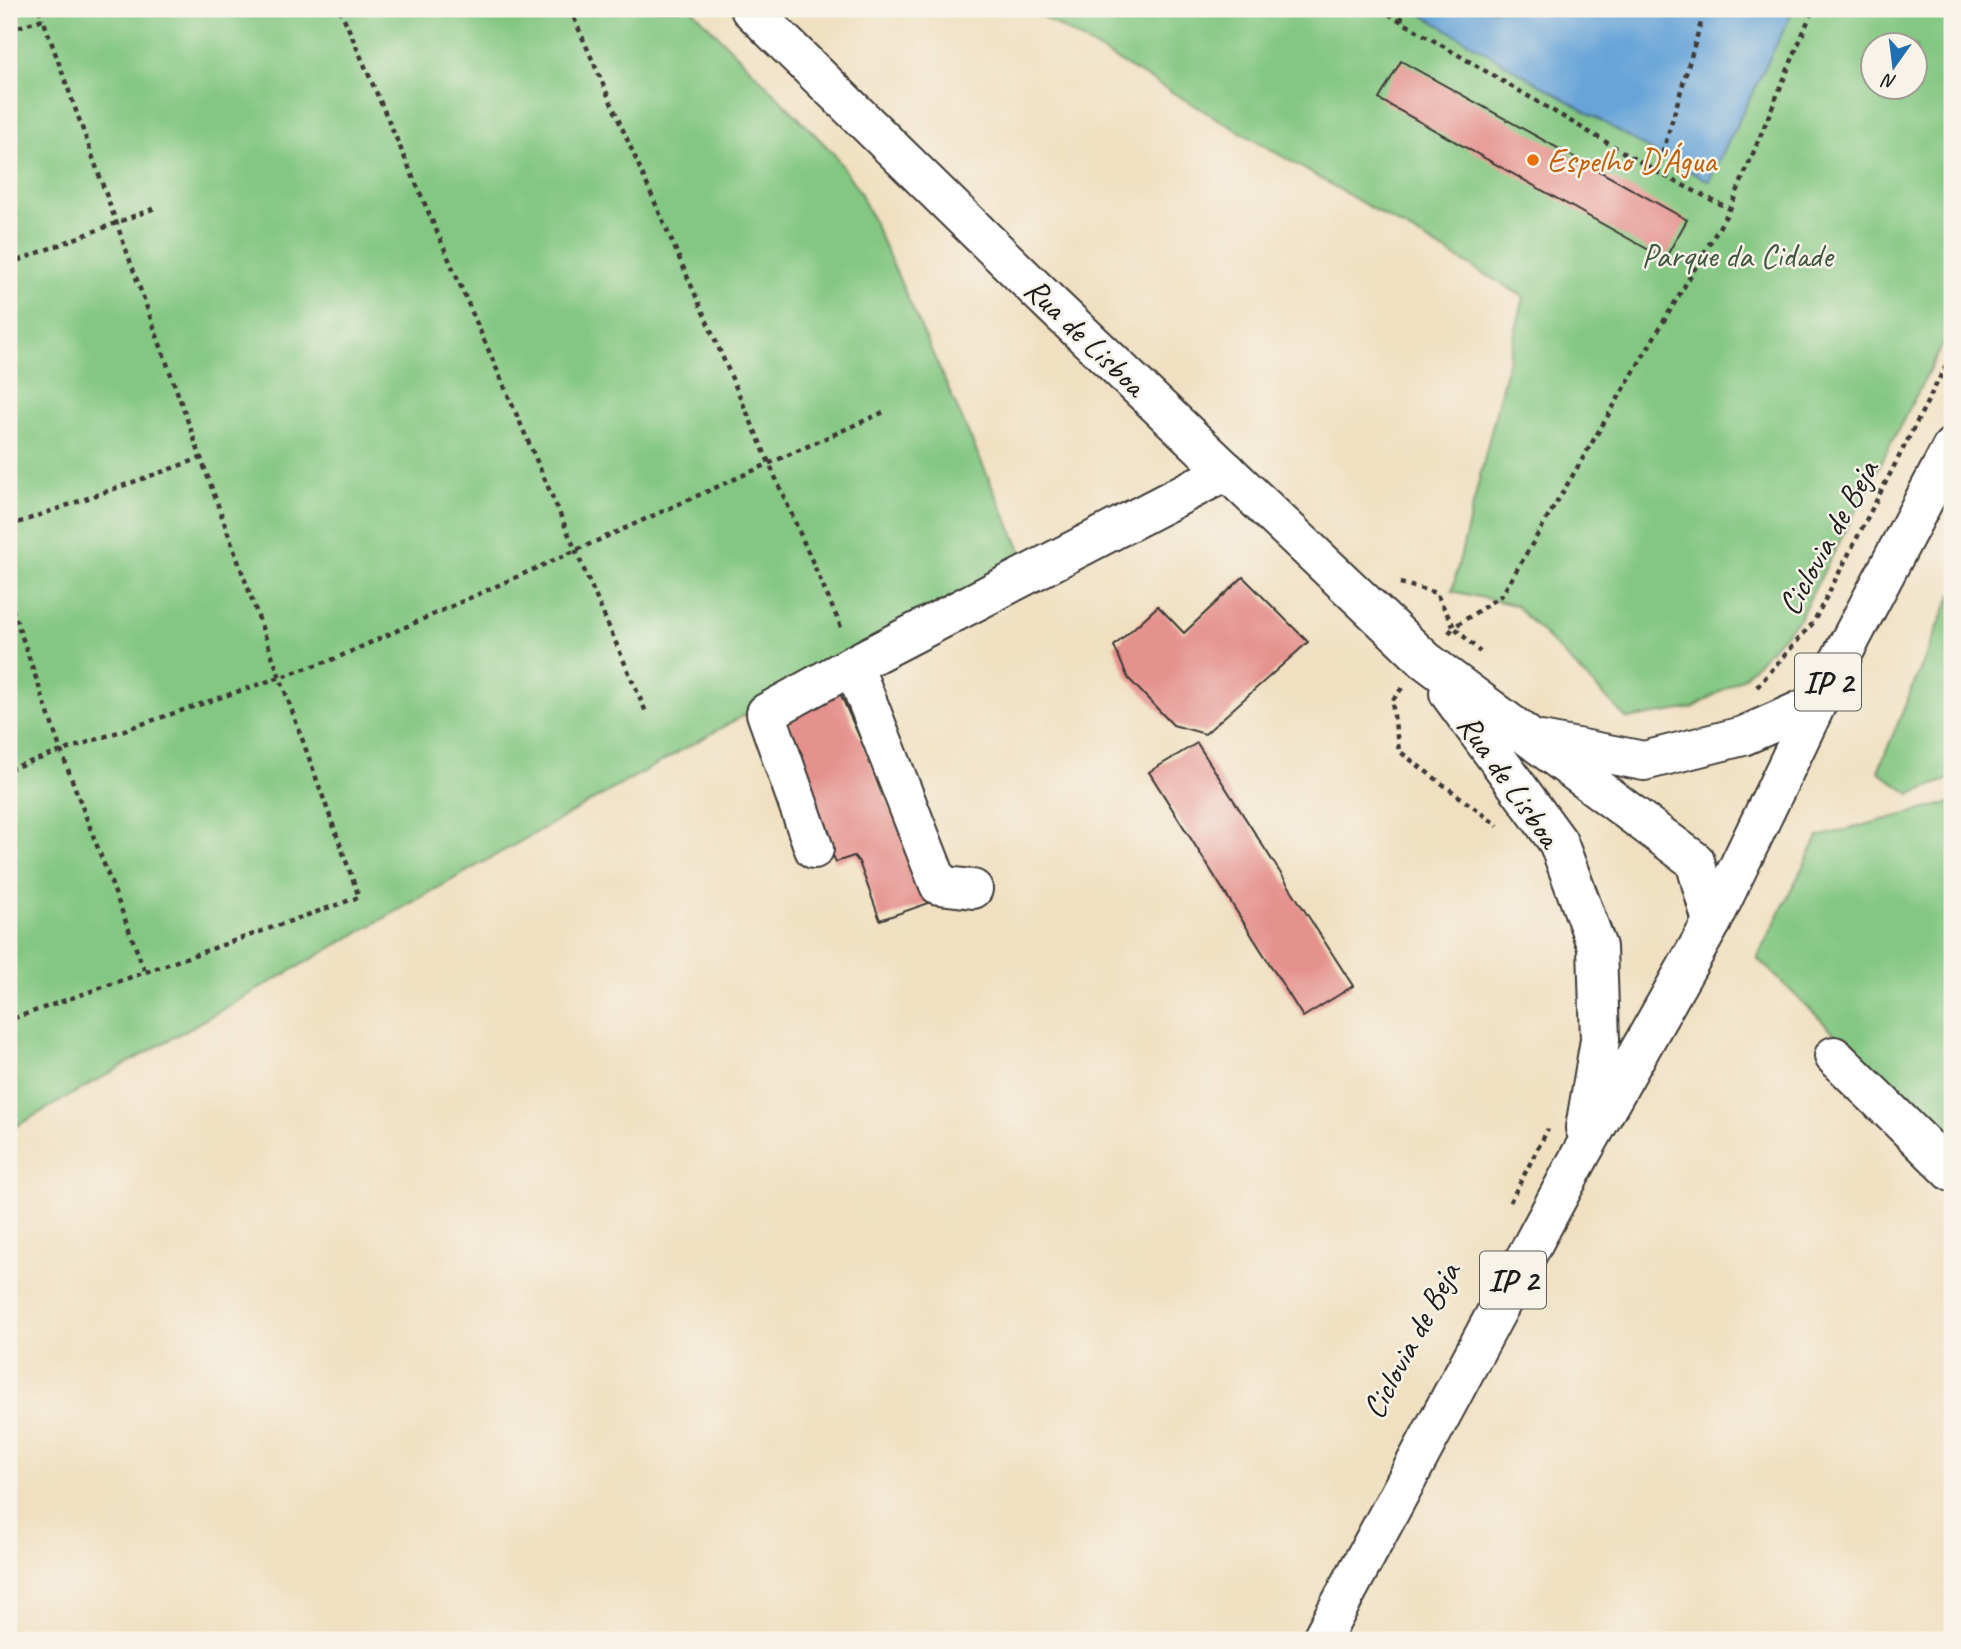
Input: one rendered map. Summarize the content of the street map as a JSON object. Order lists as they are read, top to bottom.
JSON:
{
  "streets": {
    "main road": ["Rua de Lisboa", "IP 2"],
    "path": ["Ciclovia de Beja"]
  },
  "crossings": [
    ["Rua de Lisboa", "IP 2"]
  ],
  "parks": ["Parque da Cidade"],
  "places": ["Espelho D'Água"],
  "north": "bottom"
}
